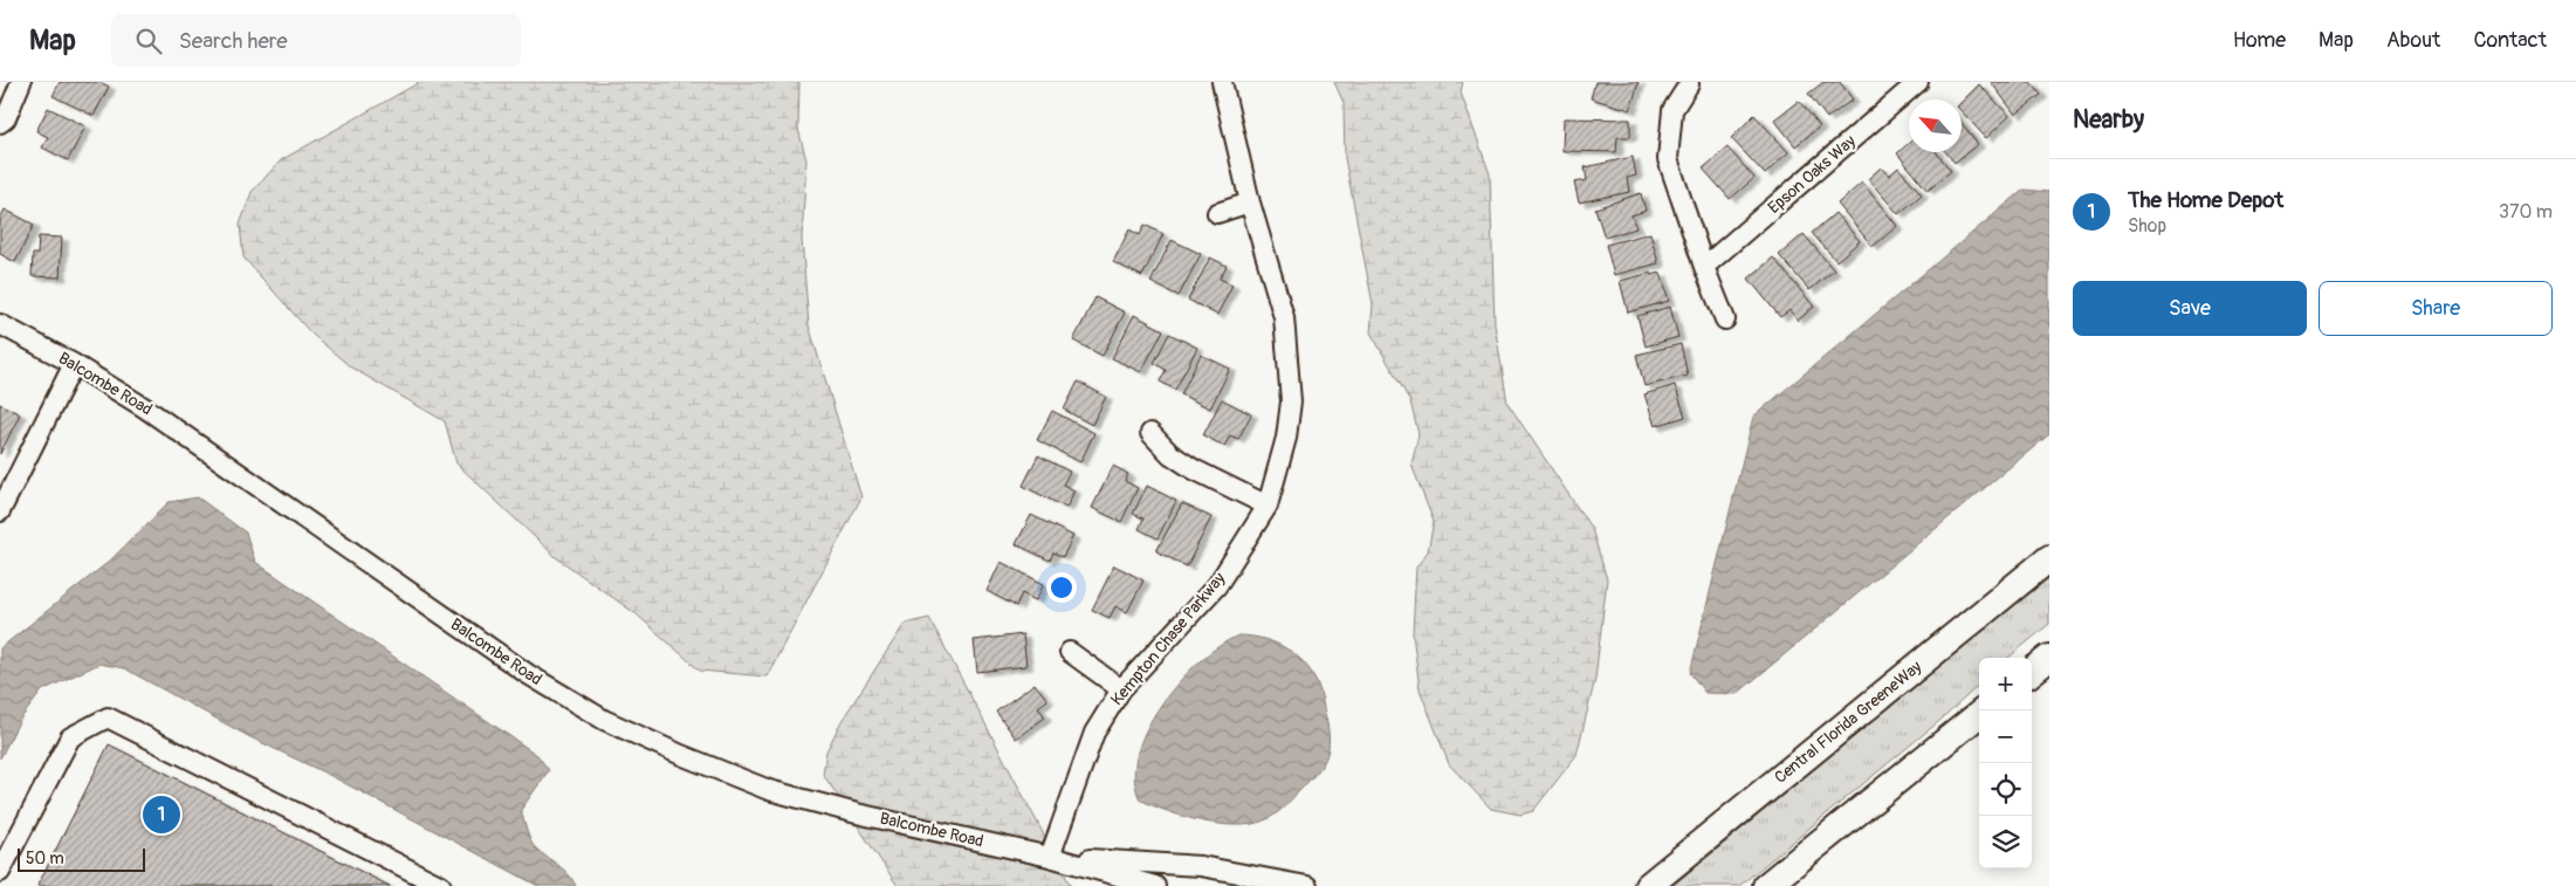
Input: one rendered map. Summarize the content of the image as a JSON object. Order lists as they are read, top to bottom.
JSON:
{
  "streets": {
    "highway": ["Central Florida GreeneWay"],
    "street": ["Epson Oaks Way", "Balcombe Road", "Kempton Chase Parkway"]
  },
  "crossings": [
    ["Balcombe Road", "Kempton Chase Parkway"]
  ],
  "scale_bar": "50 m",
  "north": "top left",
  "page": {
    "header": "Map",
    "search": "Search here",
    "nav": [
      "Home",
      "Map",
      "About",
      "Contact"
    ],
    "heading": "Nearby",
    "list": [
      {
        "mark": "1",
        "name": "The Home Depot",
        "note": "Shop",
        "value": "370 m"
      }
    ],
    "buttons": ["Save", "Share"],
    "map_buttons": ["+", "−"],
    "pins": "1",
    "scale": "50 m"
  }
}
